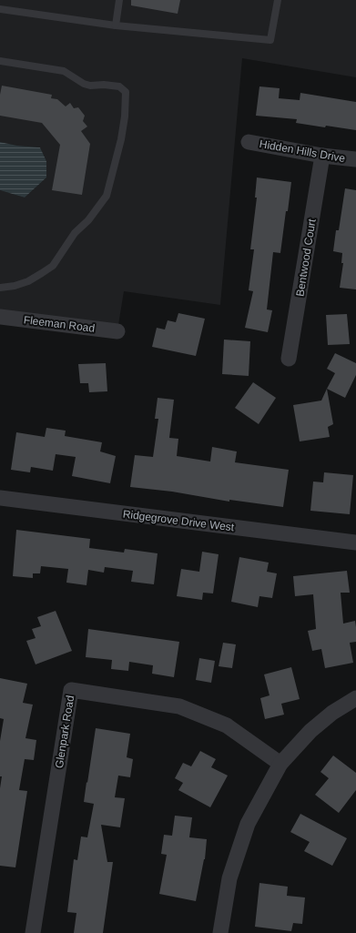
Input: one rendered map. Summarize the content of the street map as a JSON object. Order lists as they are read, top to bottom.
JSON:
{
  "streets": {
    "street": [
      "Hidden Hills Drive",
      "Bentwood Court",
      "Fleeman Road",
      "Ridgegrove Drive West",
      "Glenpark Road"
    ]
  },
  "crossings": [
    ["Hidden Hills Drive", "Bentwood Court"]
  ]
}
